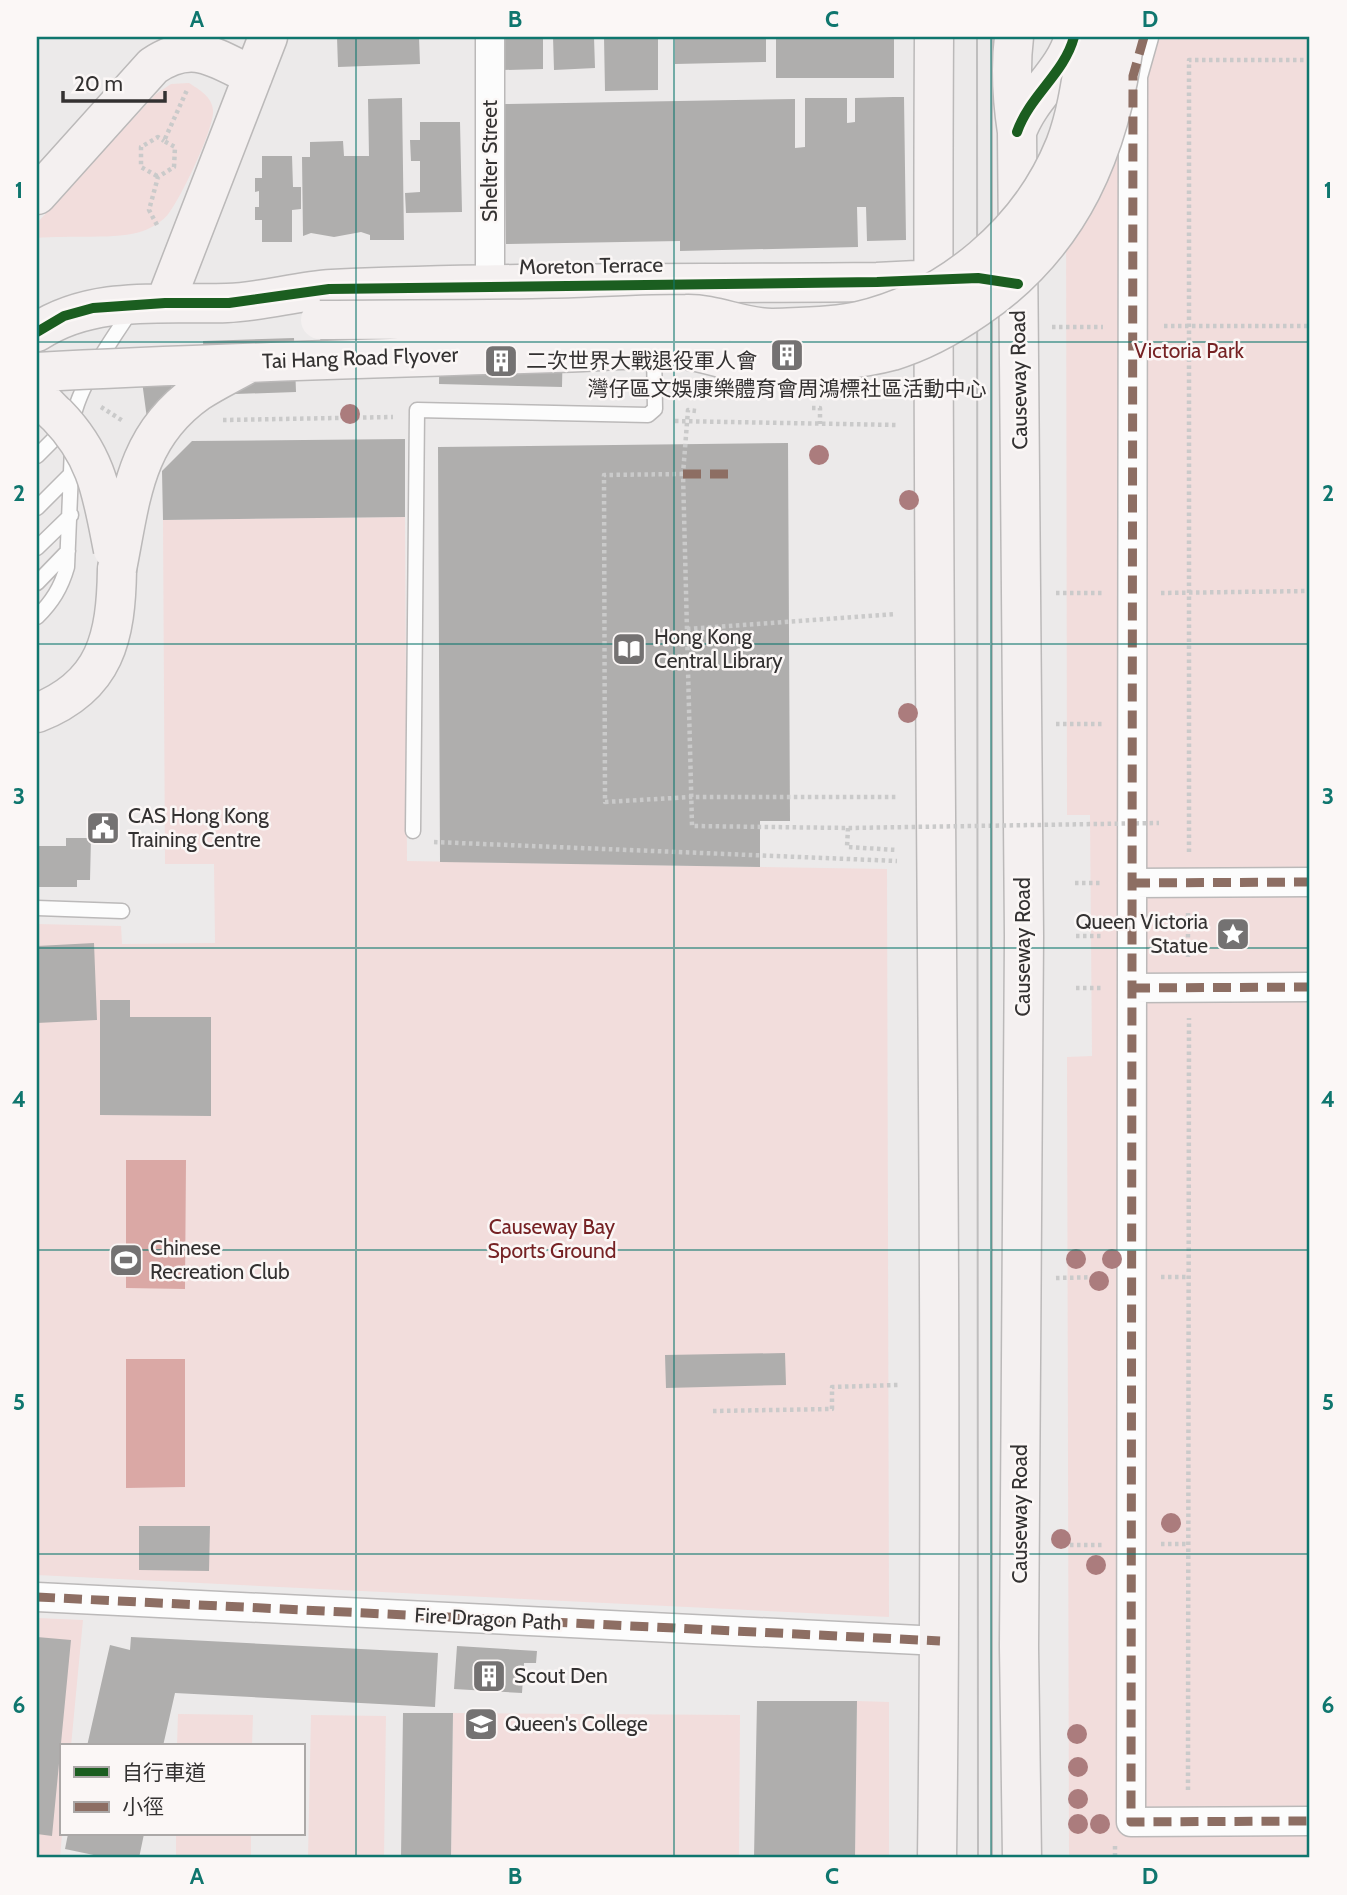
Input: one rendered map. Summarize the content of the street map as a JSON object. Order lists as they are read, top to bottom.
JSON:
{
  "streets": {
    "main road": ["Moreton Terrace", "Tai Hang Road Flyover", "Causeway Road"],
    "street": ["Shelter Street", "Fire Dragon Path"]
  },
  "crossings": [
    ["Shelter Street", "Moreton Terrace"],
    ["Moreton Terrace", "Causeway Road"]
  ],
  "parks": ["Victoria Park", "Causeway Bay Sports Ground"],
  "places": {
    "building": ["灣仔區文娛康樂體育會周鴻標社區活動中心", "二次世界大戰退役軍人會", "Scout Den"],
    "library": ["Hong Kong Central Library"],
    "public building": ["CAS Hong Kong Training Centre"],
    "place": ["Queen Victoria Statue"],
    "sports": ["Chinese Recreation Club"],
    "school or university": ["Queen's College"]
  },
  "legend": ["自行車道", "小徑"],
  "scale_bar": "20 m",
  "grid": {
    "columns": [
      "A",
      "B",
      "C",
      "D"
    ],
    "rows": [
      "1",
      "2",
      "3",
      "4",
      "5",
      "6"
    ]
  }
}
